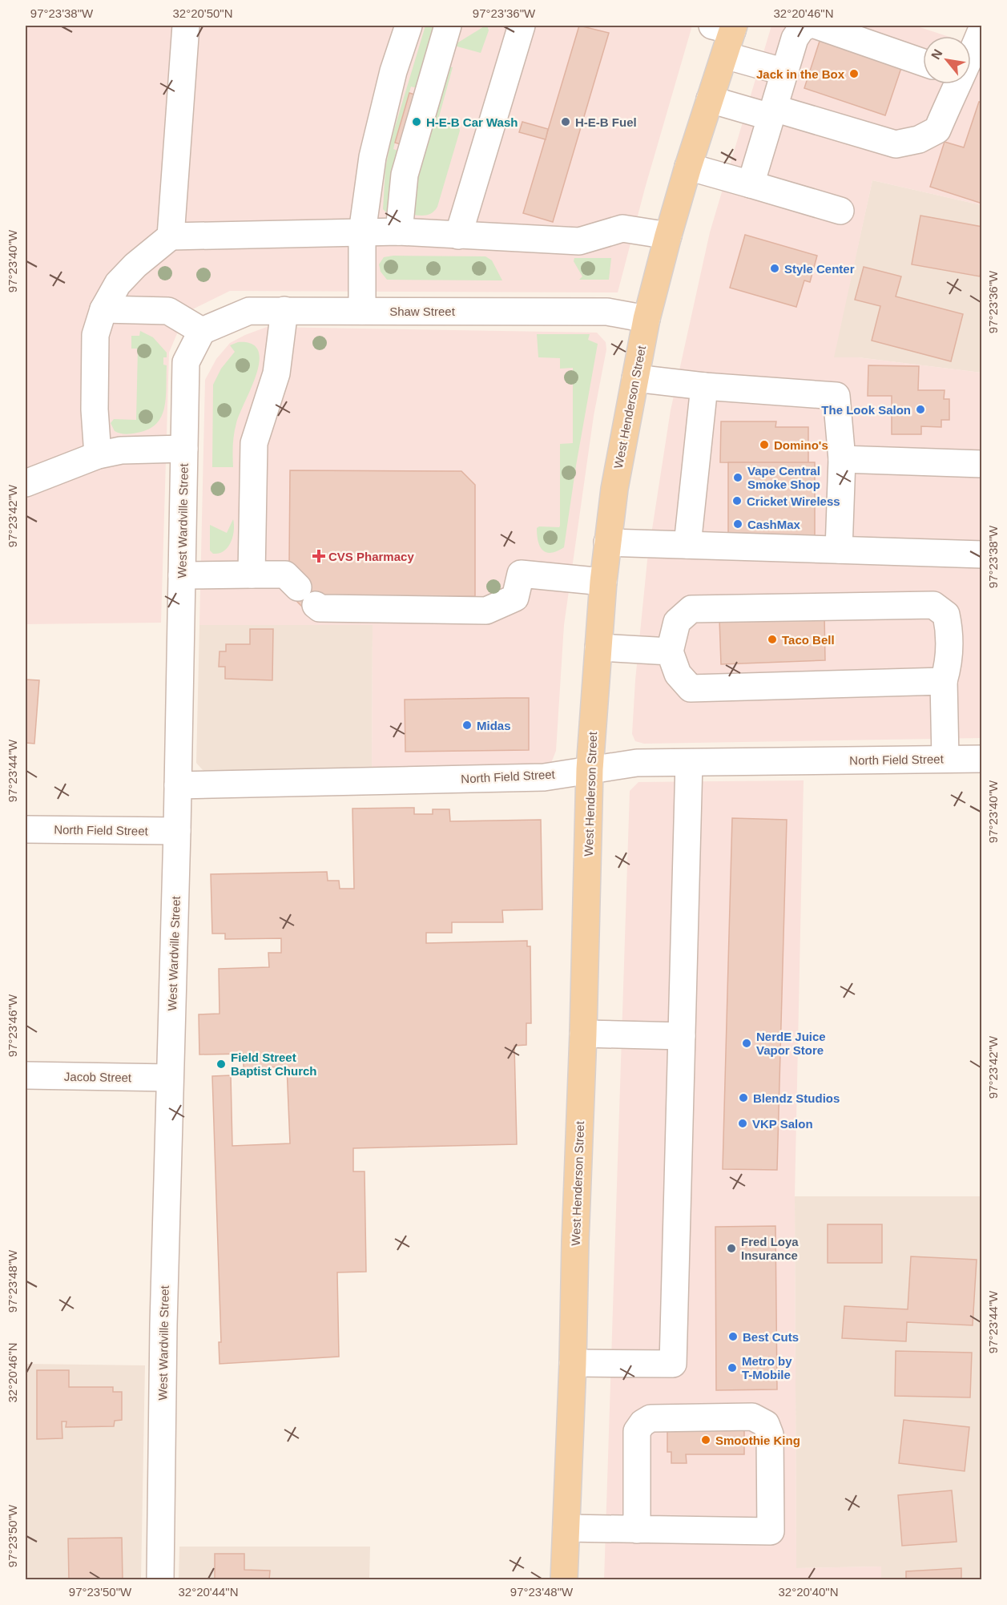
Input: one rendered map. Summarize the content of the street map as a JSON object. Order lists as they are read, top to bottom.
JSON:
{
  "streets": {
    "main road": ["West Henderson Street"],
    "street": [
      "Shaw Street",
      "West Wardville Street",
      "North Field Street",
      "Jacob Street"
    ]
  },
  "crossings": [
    ["Shaw Street", "West Henderson Street"],
    ["Shaw Street", "West Wardville Street"],
    ["West Henderson Street", "North Field Street"],
    ["West Wardville Street", "North Field Street"],
    ["West Wardville Street", "Jacob Street"]
  ],
  "places": {
    "other": [
      "Jack in the Box",
      "H-E-B Car Wash",
      "H-E-B Fuel",
      "Style Center",
      "The Look Salon",
      "Domino's",
      "Vape Central Smoke Shop",
      "Cricket Wireless",
      "CashMax",
      "Taco Bell",
      "Midas",
      "NerdE Juice Vapor Store",
      "Field Street Baptist Church",
      "Blendz Studios",
      "VKP Salon",
      "Fred Loya Insurance",
      "Best Cuts",
      "Metro by T-Mobile",
      "Smoothie King"
    ],
    "health": ["CVS Pharmacy"]
  },
  "north": "top left",
  "coordinates": [
    "97°23'38\"W",
    "32°20'50\"N",
    "97°23'36\"W",
    "32°20'46\"N",
    "97°23'40\"W",
    "97°23'42\"W",
    "97°23'44\"W",
    "97°23'46\"W",
    "97°23'48\"W",
    "97°23'50\"W",
    "32°20'44\"N",
    "32°20'40\"N"
  ]
}
